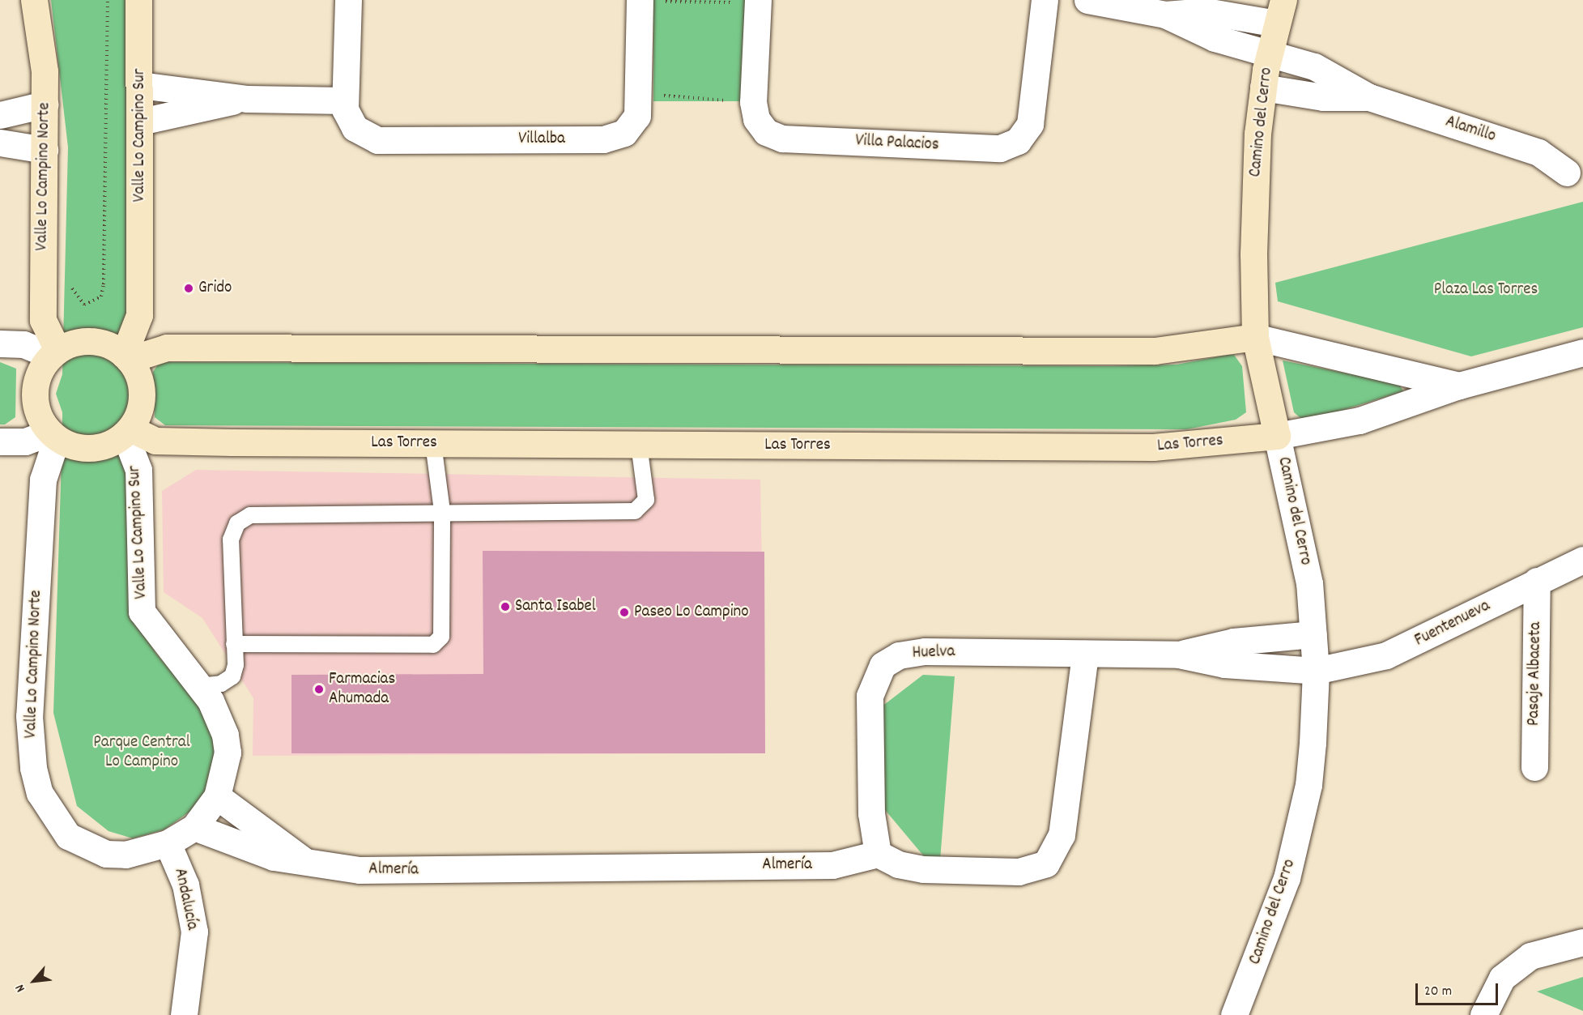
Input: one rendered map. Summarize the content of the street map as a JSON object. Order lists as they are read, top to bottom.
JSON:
{
  "streets": {
    "street": [
      "Camino del Cerro",
      "Alamillo",
      "Valle Lo Campino Sur",
      "Villalba",
      "Villa Palacios",
      "Valle Lo Campino Norte",
      "Las Torres",
      "Fuentenueva",
      "Huelva",
      "Pasaje Albaceta",
      "Almería",
      "Andalucía"
    ]
  },
  "crossings": [
    ["Camino del Cerro", "Alamillo"],
    ["Camino del Cerro", "Las Torres"],
    ["Camino del Cerro", "Fuentenueva"],
    ["Camino del Cerro", "Huelva"],
    ["Valle Lo Campino Sur", "Valle Lo Campino Norte"],
    ["Valle Lo Campino Sur", "Las Torres"],
    ["Valle Lo Campino Sur", "Almería"],
    ["Valle Lo Campino Sur", "Andalucía"],
    ["Valle Lo Campino Norte", "Las Torres"],
    ["Valle Lo Campino Norte", "Andalucía"],
    ["Fuentenueva", "Huelva"],
    ["Fuentenueva", "Pasaje Albaceta"],
    ["Huelva", "Almería"]
  ],
  "parks": ["Plaza Las Torres", "Parque Central Lo Campino"],
  "places": [
    "Grido",
    "Santa Isabel",
    "Paseo Lo Campino",
    "Farmacias Ahumada"
  ],
  "scale_bar": "20 m",
  "north": "bottom left"
}
